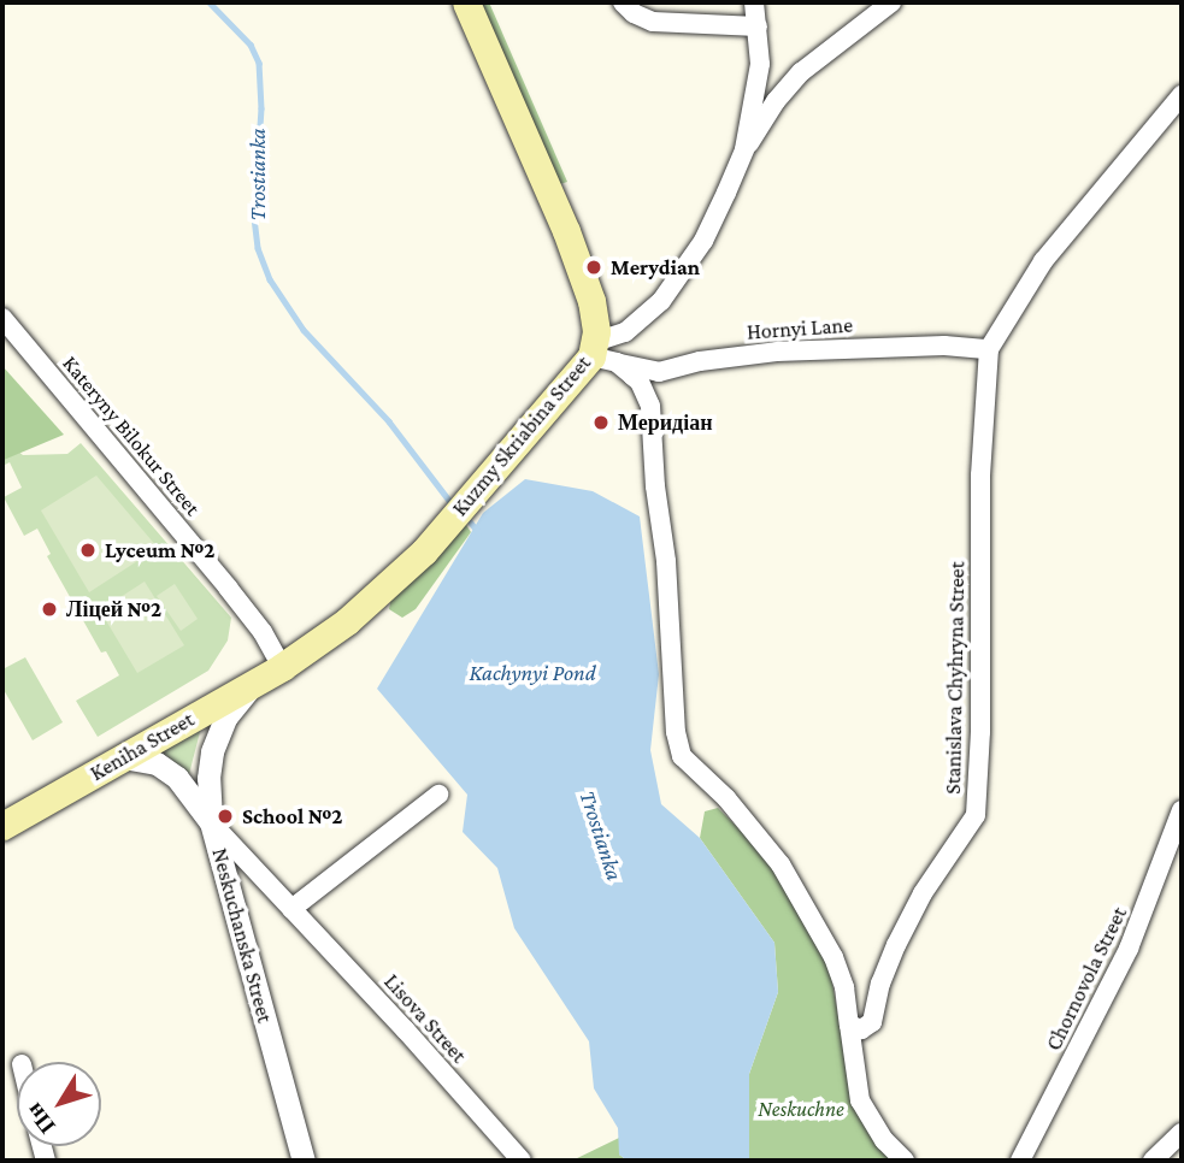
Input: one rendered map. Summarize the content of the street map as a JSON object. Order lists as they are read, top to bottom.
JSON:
{
  "streets": {
    "main road": ["Kuzmy Skriabina Street", "Keniha Street"],
    "street": [
      "Hornyi Lane",
      "Kateryny Bilokur Street",
      "Stanislava Chyhryna Street",
      "Neskuchanska Street",
      "Chornovola Street",
      "Lisova Street"
    ]
  },
  "crossings": [
    ["Hornyi Lane", "Kuzmy Skriabina Street"],
    ["Hornyi Lane", "Stanislava Chyhryna Street"],
    ["Kateryny Bilokur Street", "Kuzmy Skriabina Street"],
    ["Kateryny Bilokur Street", "Keniha Street"],
    ["Kuzmy Skriabina Street", "Keniha Street"],
    ["Keniha Street", "Neskuchanska Street"],
    ["Neskuchanska Street", "Lisova Street"]
  ],
  "water": ["Trostianka", "Kachynyi Pond"],
  "parks": ["Neskuchne"],
  "places": [
    "Merydian",
    "Меридіан",
    "Lyceum №2",
    "Ліцей №2",
    "School №2"
  ],
  "north": "bottom left"
}
